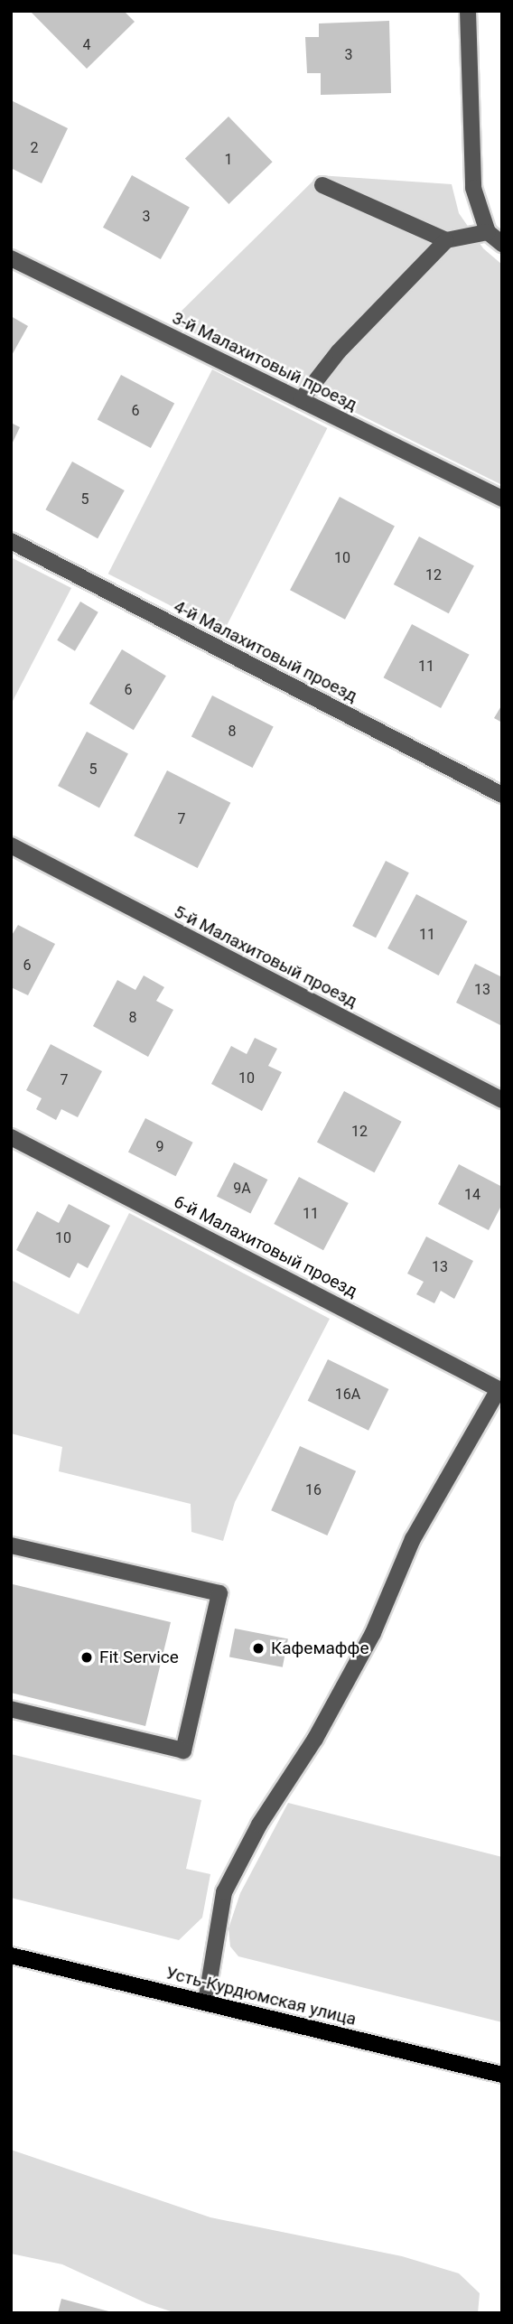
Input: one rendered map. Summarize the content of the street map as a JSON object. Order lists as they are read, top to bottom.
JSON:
{
  "streets": {
    "main road": ["Усть-Курдюмская улица"],
    "street": [
      "3-й Малахитовый проезд",
      "4-й Малахитовый проезд",
      "5-й Малахитовый проезд",
      "6-й Малахитовый проезд"
    ]
  },
  "places": ["Кафемаффе", "Fit Service"],
  "house_numbers": [
    "4",
    "3",
    "2",
    "1",
    "3",
    "6",
    "5",
    "10",
    "12",
    "11",
    "6",
    "8",
    "5",
    "7",
    "11",
    "6",
    "13",
    "8",
    "10",
    "7",
    "12",
    "9",
    "9А",
    "14",
    "11",
    "10",
    "13",
    "16А",
    "16"
  ]
}
